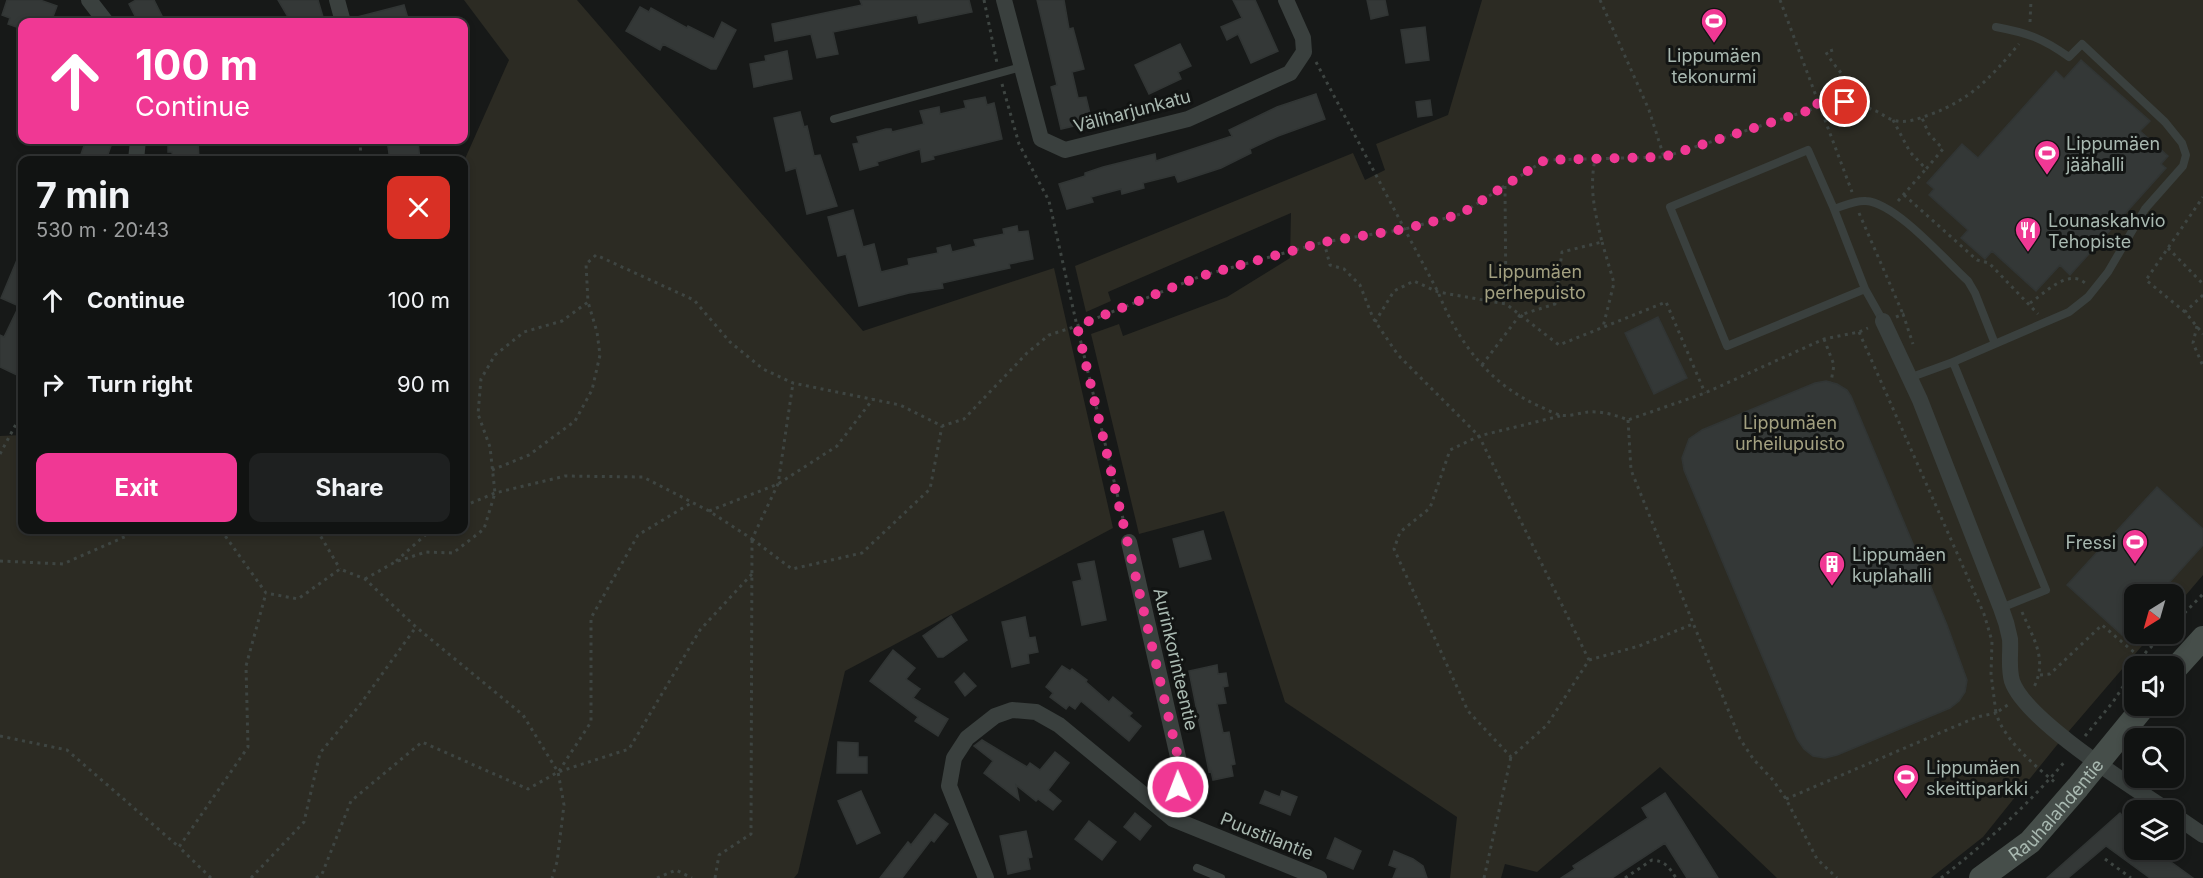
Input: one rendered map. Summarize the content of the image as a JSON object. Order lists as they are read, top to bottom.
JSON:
{
  "streets": {
    "main road": ["Rauhalahdentie"],
    "street": ["Väliharjunkatu", "Aurinkorinteentie", "Puustilantie"]
  },
  "crossings": [
    ["Aurinkorinteentie", "Puustilantie"]
  ],
  "parks": ["Lippumäen perhepuisto", "Lippumäen urheilupuisto"],
  "places": {
    "sports": [
      "Lippumäen tekonurmi",
      "Lippumäen jäähalli",
      "Fressi",
      "Lippumäen skeittiparkki"
    ],
    "restaurant": ["Lounaskahvio Tehopiste"],
    "building": ["Lippumäen kuplahalli"]
  },
  "north": "bottom left",
  "page": {
    "turn": ["100 m", "Continue"],
    "heading": ["7 min", "530 m · 20:43"],
    "list": [
      {
        "name": "Continue",
        "value": "100 m"
      },
      {
        "name": "Turn right",
        "value": "90 m"
      }
    ],
    "buttons": ["Exit", "Share"]
  }
}
